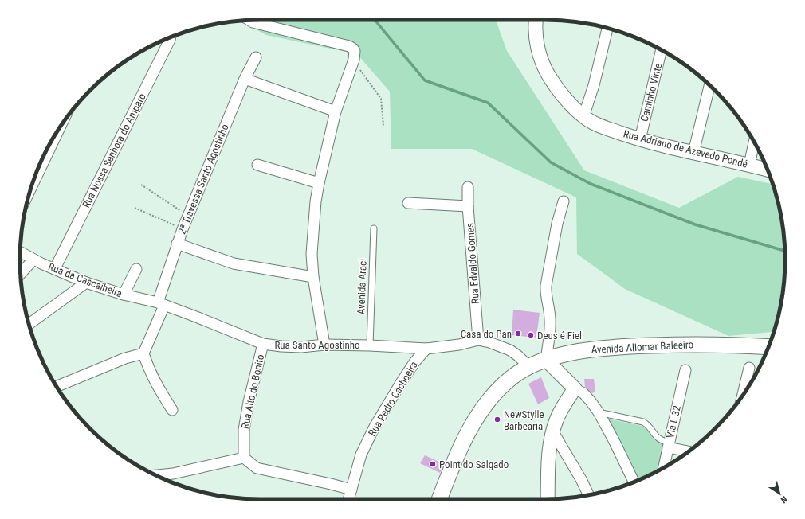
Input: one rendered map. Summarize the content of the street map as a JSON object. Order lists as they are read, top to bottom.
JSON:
{
  "streets": {
    "main road": ["Avenida Aliomar Baleeiro"],
    "street": [
      "Caminho Vinte",
      "Rua Adriano de Azevedo Pondé",
      "Rua Nossa Senhora do Amparo",
      "2ª Travessa Santo Agostinho",
      "Rua Edvaldo Gomes",
      "Rua da Cascaiheira",
      "Rua Santo Agostinho",
      "Rua Alto do Bonito",
      "Rua Pedro Cachoeira",
      "Via L 32"
    ],
    "lane": ["Avenida Araci"]
  },
  "crossings": [
    ["Caminho Vinte", "Rua Adriano de Azevedo Pondé"],
    ["Rua Nossa Senhora do Amparo", "Rua da Cascaiheira"],
    ["2ª Travessa Santo Agostinho", "Rua da Cascaiheira"],
    ["2ª Travessa Santo Agostinho", "Rua Santo Agostinho"],
    ["Rua da Cascaiheira", "Rua Santo Agostinho"],
    ["Avenida Araci", "Rua Santo Agostinho"],
    ["Rua Santo Agostinho", "Rua Alto do Bonito"],
    ["Rua Santo Agostinho", "Rua Pedro Cachoeira"]
  ],
  "places": [
    "Casa do Pan",
    "Deus é Fiel",
    "NewStylle Barbearia",
    "Point do Salgado"
  ],
  "north": "bottom right"
}
